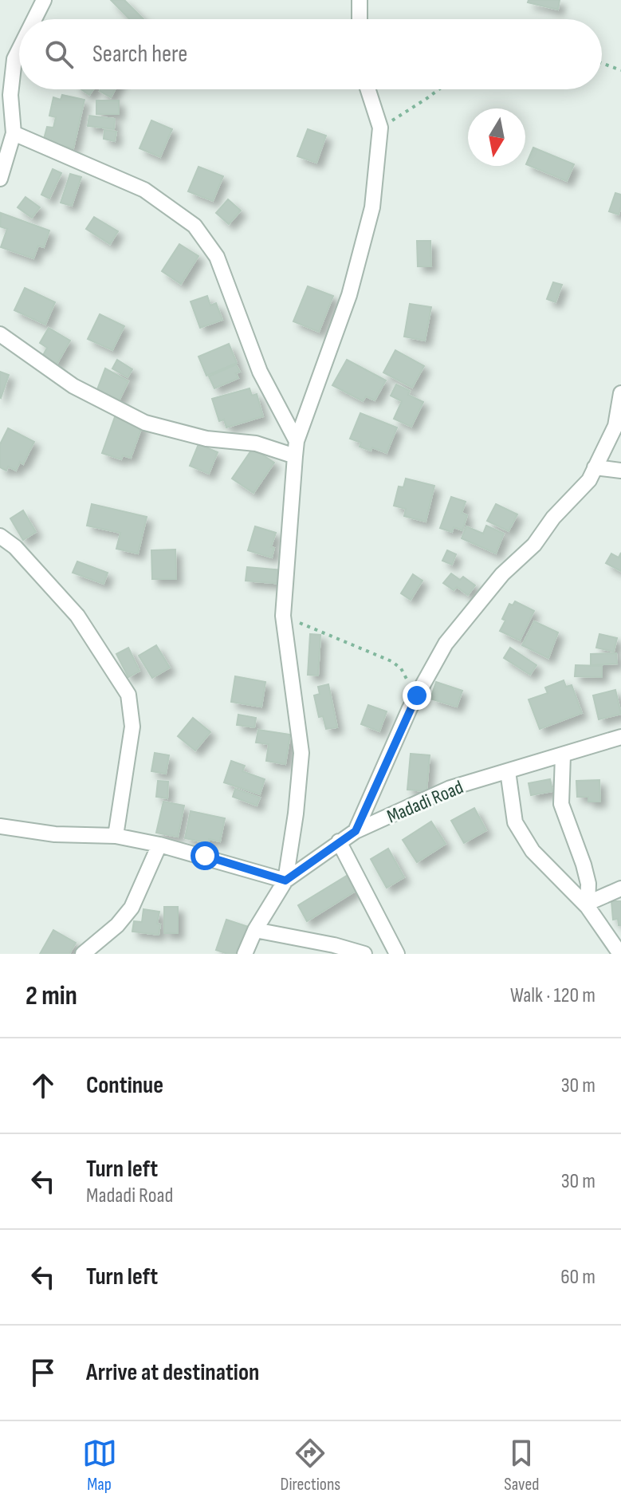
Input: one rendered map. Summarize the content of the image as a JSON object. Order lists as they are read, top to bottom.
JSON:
{
  "streets": {
    "street": ["Madadi Road"]
  },
  "north": "bottom",
  "page": {
    "search": "Search here",
    "heading": ["2 min", "Walk · 120 m"],
    "list": [
      ["Continue", "30 m"],
      ["Turn left", "Madadi Road", "30 m"],
      ["Turn left", "60 m"],
      "Arrive at destination"
    ],
    "nav": ["Map", "Directions", "Saved"]
  }
}
